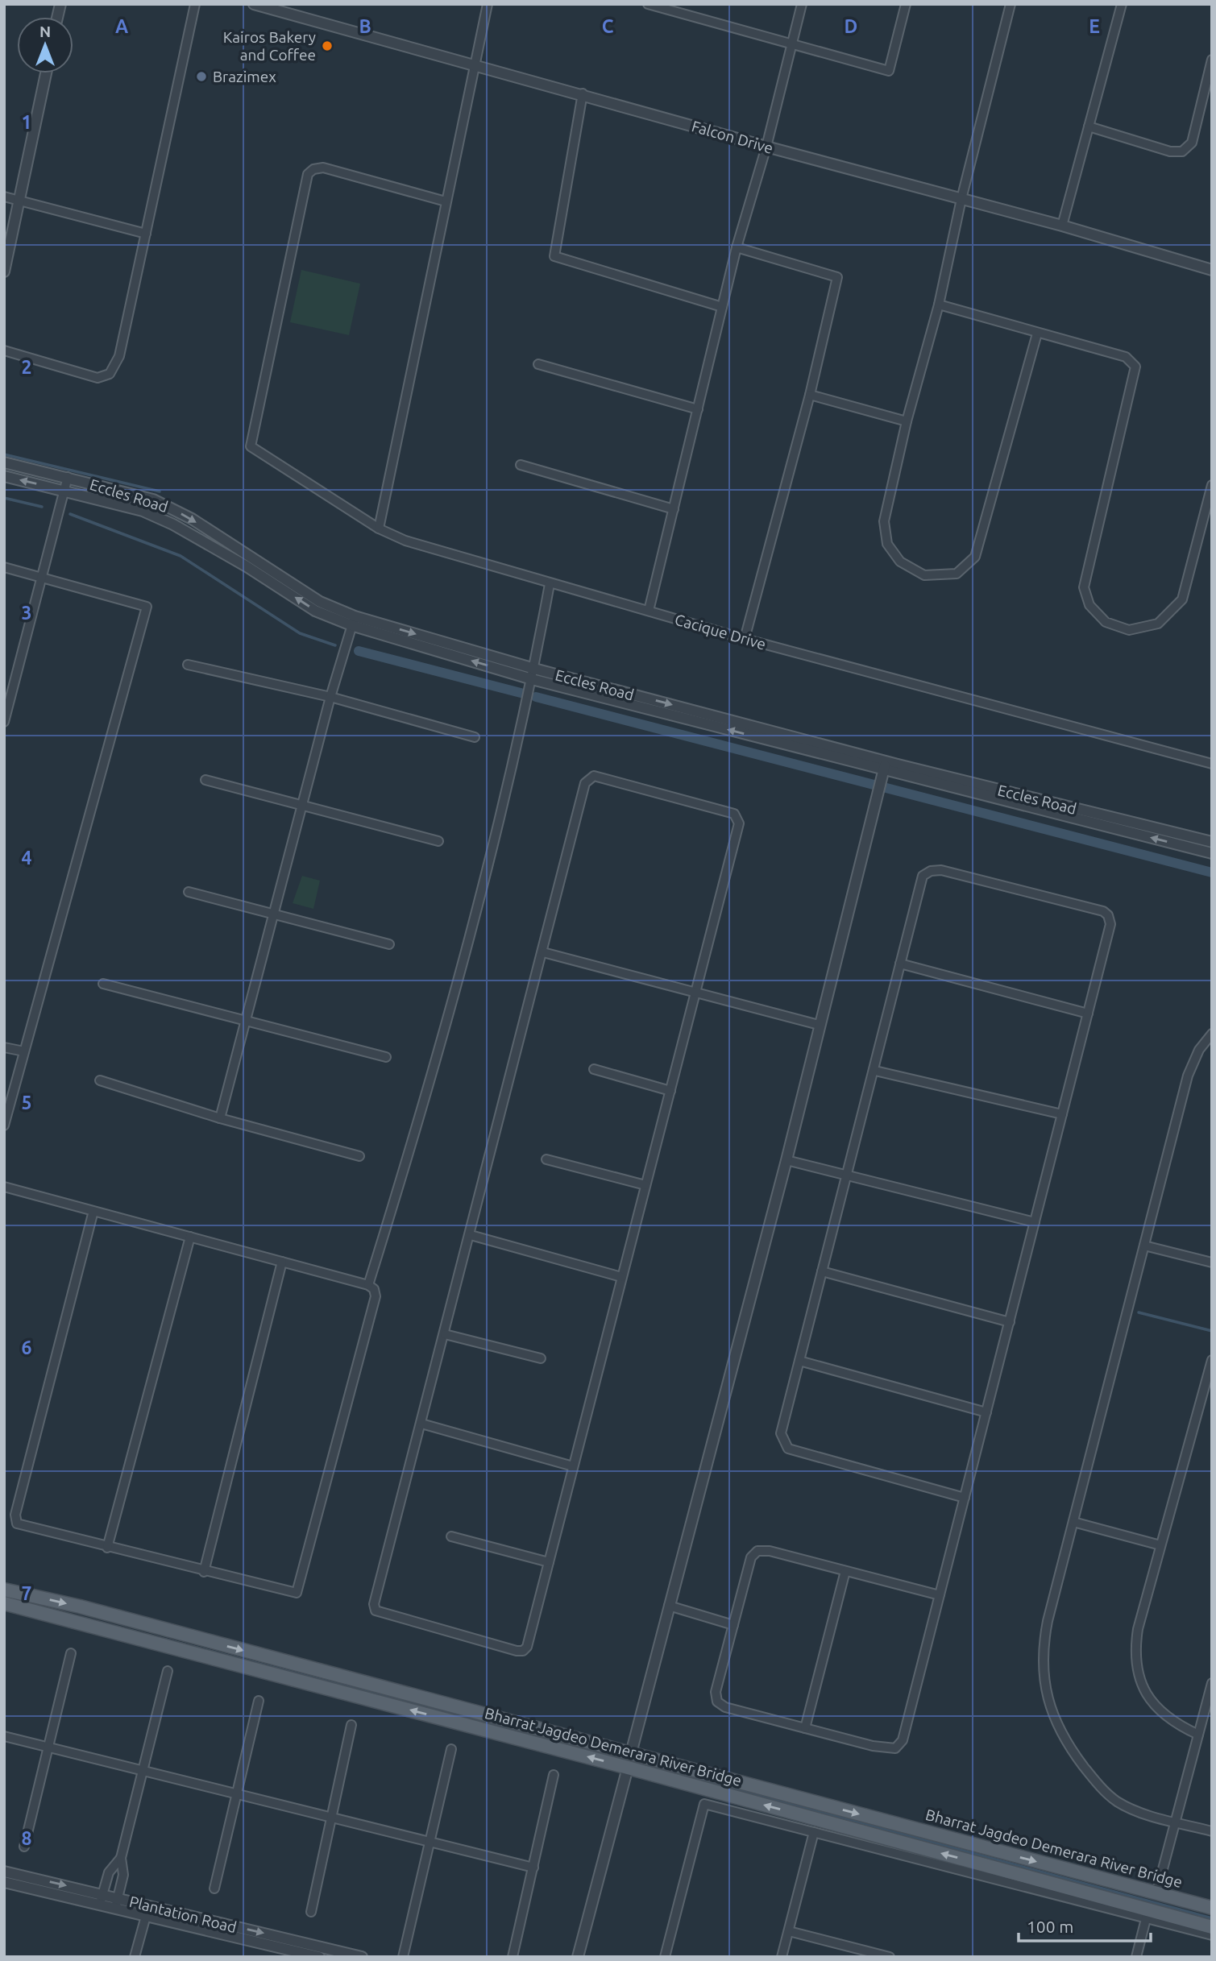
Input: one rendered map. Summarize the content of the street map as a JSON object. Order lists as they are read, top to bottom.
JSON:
{
  "streets": {
    "main road": ["Bharrat Jagdeo Demerara River Bridge"],
    "street": [
      "Falcon Drive",
      "Eccles Road",
      "Cacique Drive",
      "Plantation Road"
    ]
  },
  "places": ["Kairos Bakery and Coffee", "Brazimex"],
  "scale_bar": "100 m",
  "north": "top",
  "grid": {
    "columns": [
      "A",
      "B",
      "C",
      "D",
      "E"
    ],
    "rows": [
      "1",
      "2",
      "3",
      "4",
      "5",
      "6",
      "7",
      "8"
    ]
  }
}
